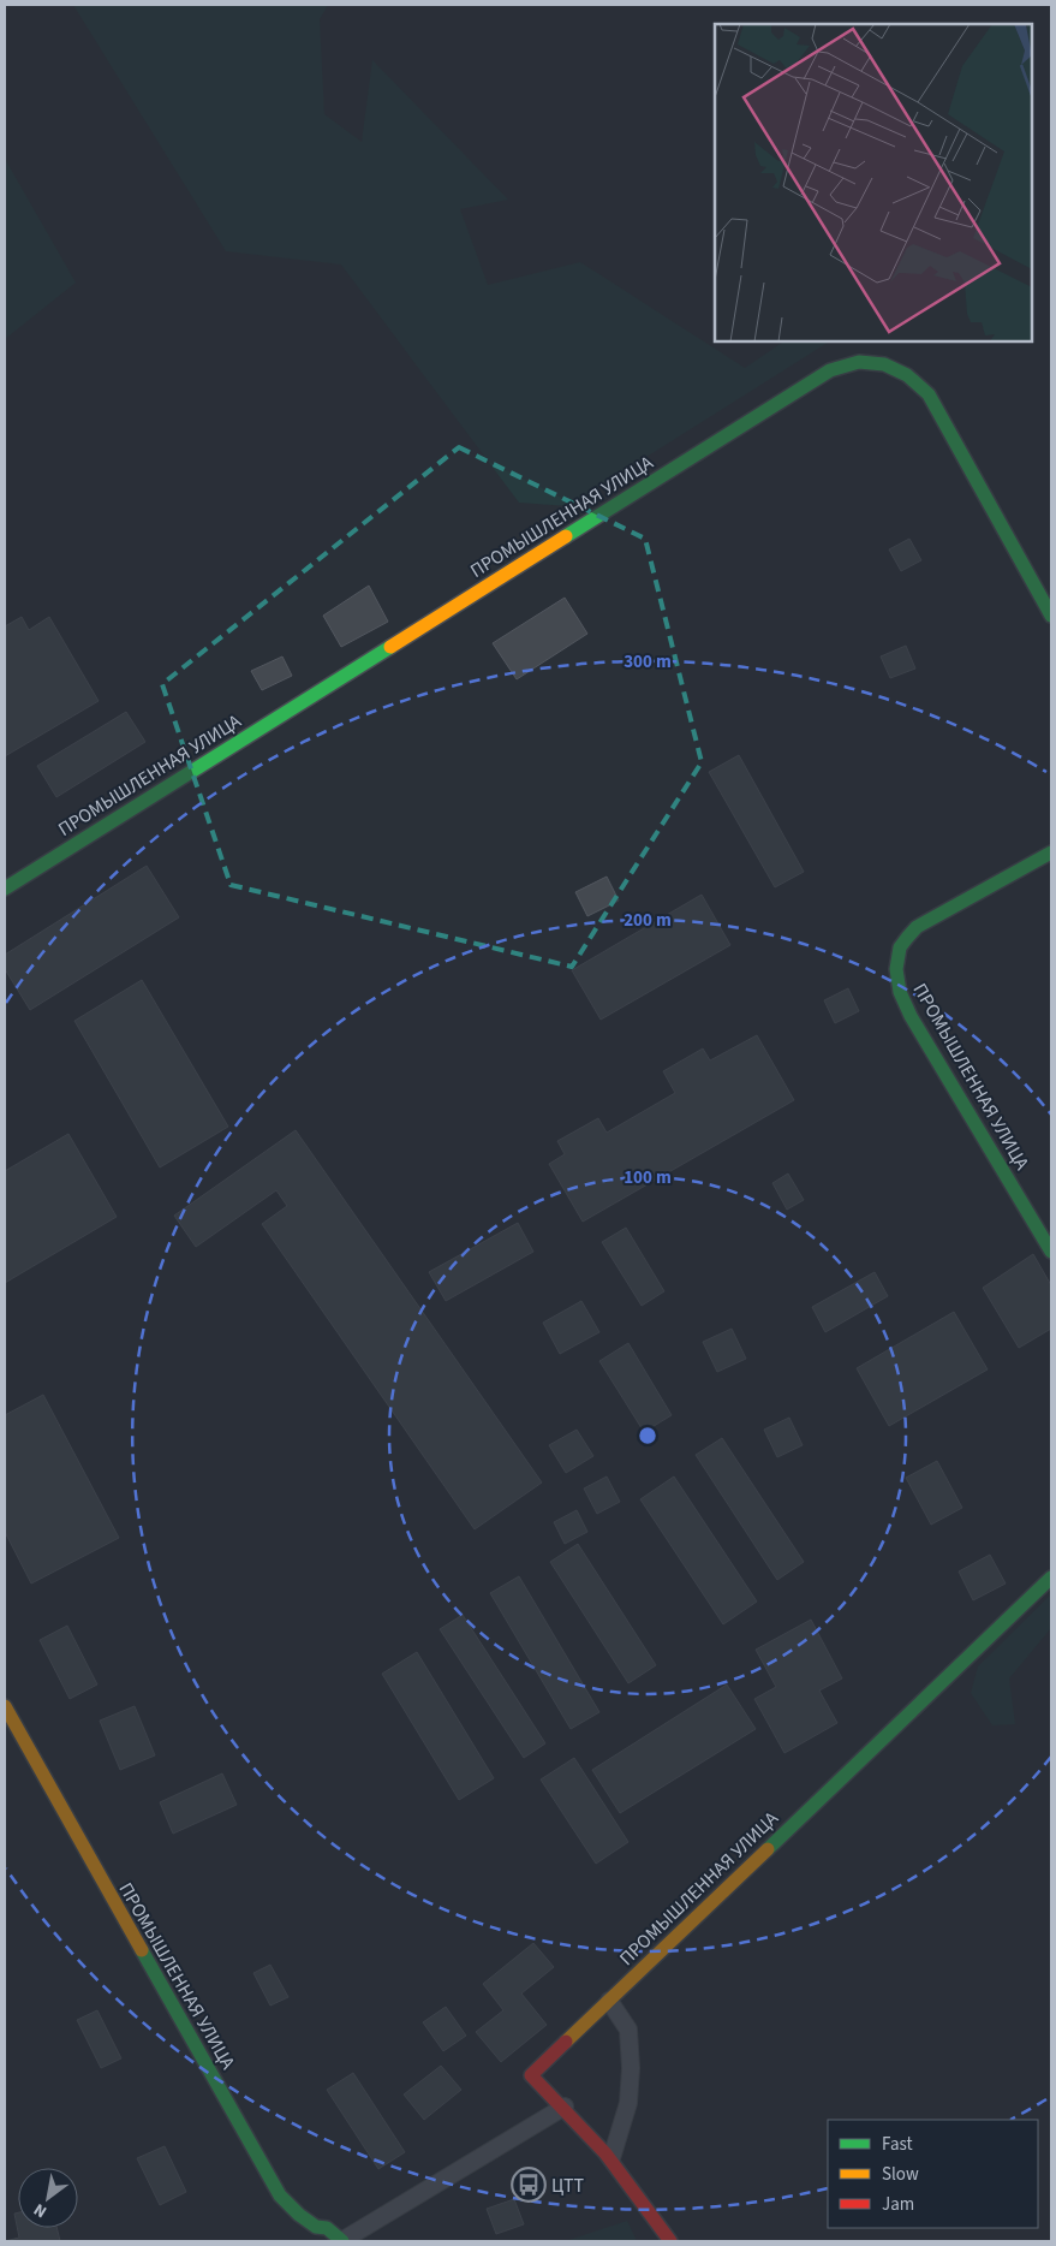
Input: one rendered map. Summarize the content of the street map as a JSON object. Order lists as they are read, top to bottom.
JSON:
{
  "streets": {
    "street": ["ПРОМЫШЛЕННАЯ УЛИЦА"]
  },
  "places": {
    "bus stop": ["ЦТТ"]
  },
  "legend": ["Fast", "Slow", "Jam"],
  "north": "bottom left",
  "rings": ["300 m", "200 m", "100 m"]
}
